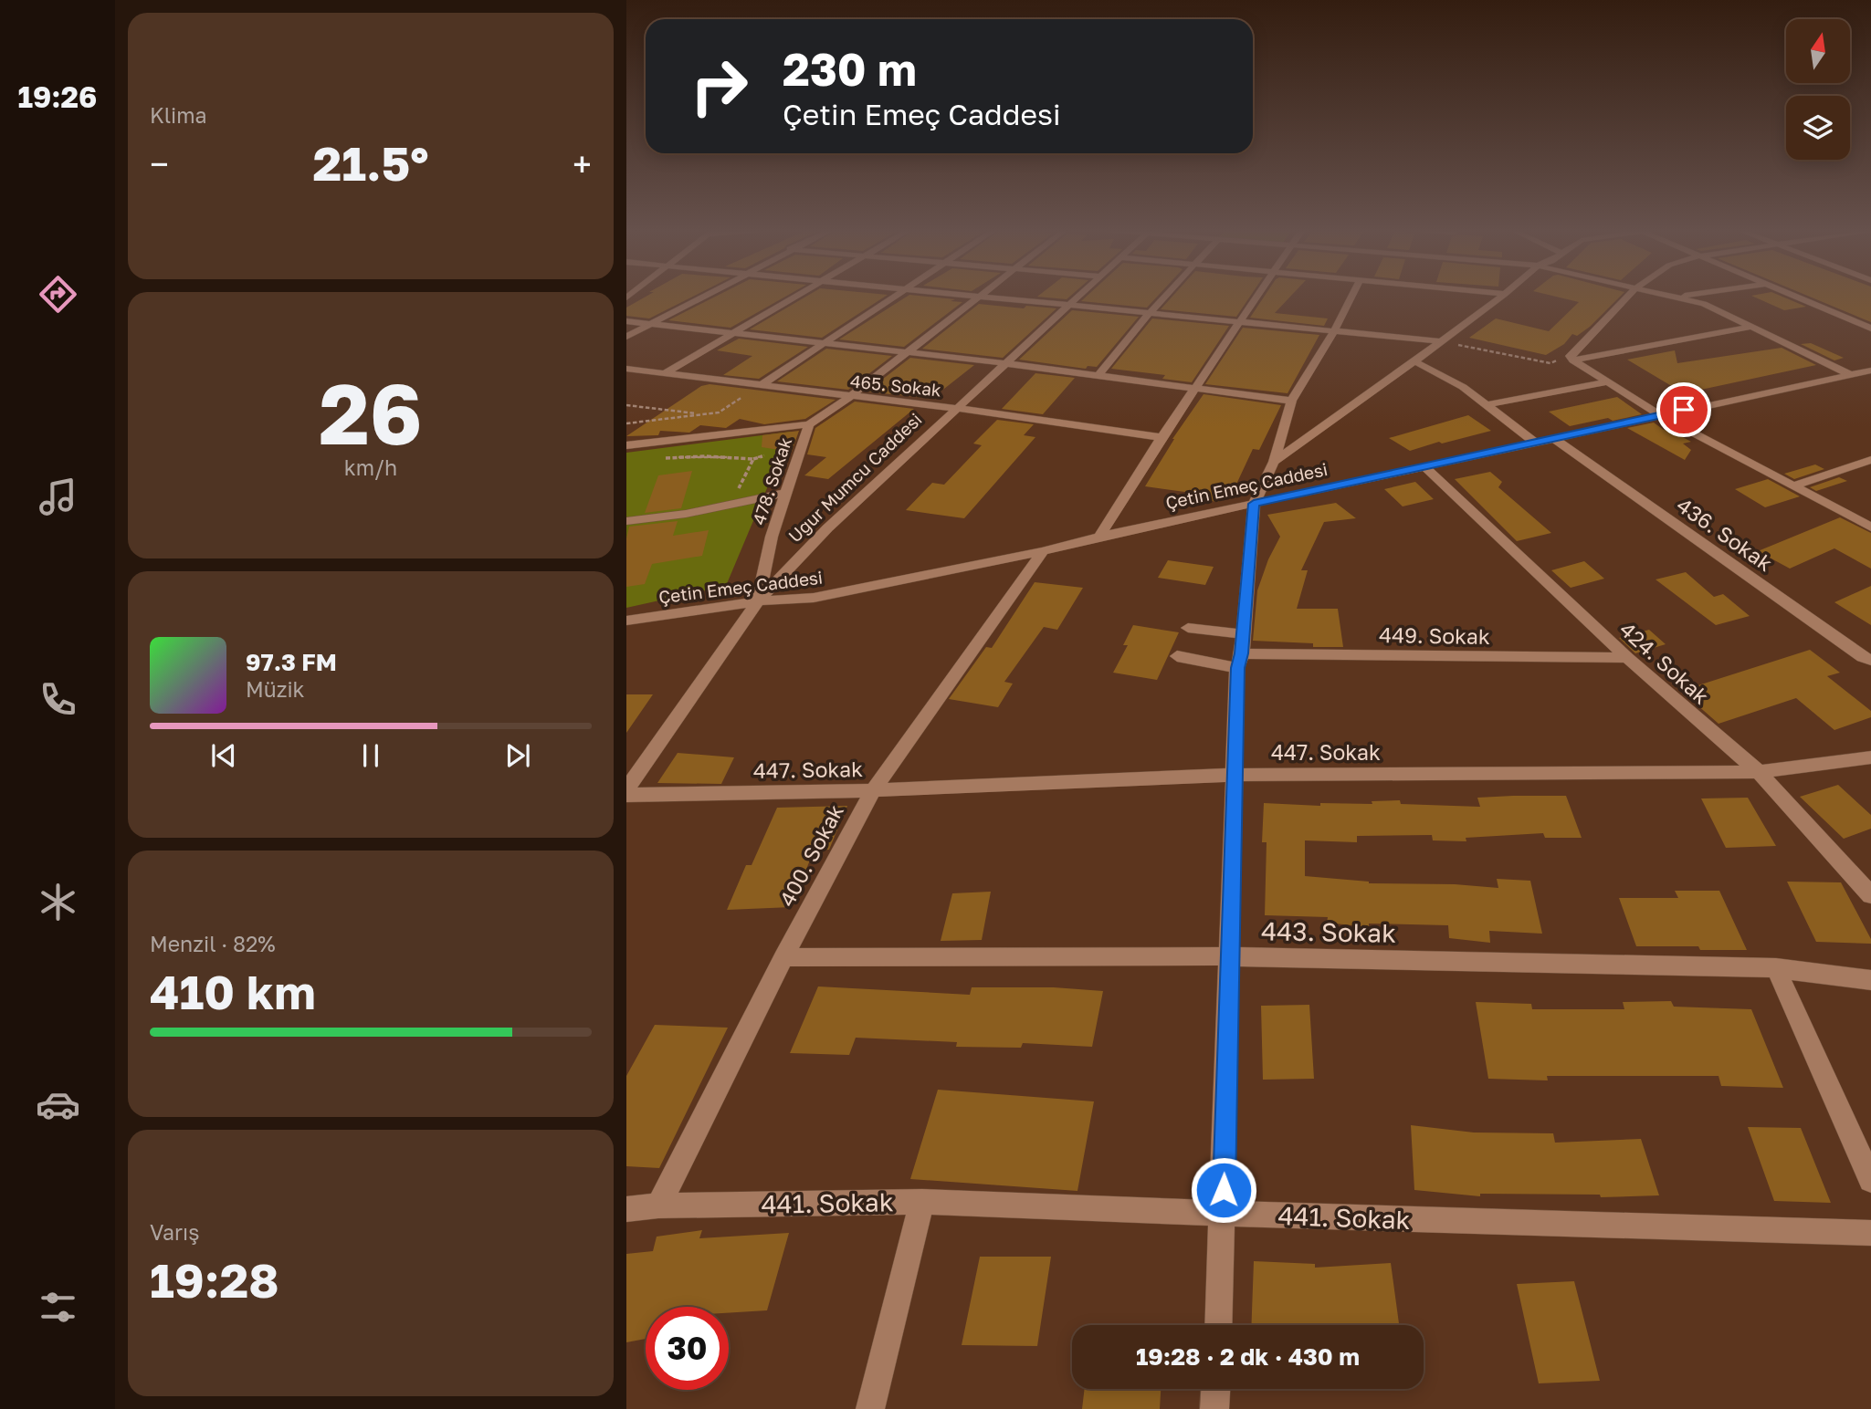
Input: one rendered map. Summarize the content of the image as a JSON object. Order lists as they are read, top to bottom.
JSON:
{
  "streets": {
    "street": [
      "465. Sokak",
      "Uğur Mumcu Caddesi",
      "478. Sokak",
      "Çetin Emeç Caddesi",
      "436. Sokak",
      "449. Sokak",
      "424. Sokak",
      "447. Sokak",
      "400. Sokak",
      "443. Sokak",
      "441. Sokak"
    ]
  },
  "crossings": [
    ["465. Sokak", "Uğur Mumcu Caddesi"],
    ["465. Sokak", "478. Sokak"],
    ["Uğur Mumcu Caddesi", "478. Sokak"],
    ["Uğur Mumcu Caddesi", "Çetin Emeç Caddesi"],
    ["478. Sokak", "Çetin Emeç Caddesi"],
    ["Çetin Emeç Caddesi", "436. Sokak"],
    ["Çetin Emeç Caddesi", "424. Sokak"],
    ["Çetin Emeç Caddesi", "400. Sokak"],
    ["449. Sokak", "424. Sokak"],
    ["424. Sokak", "447. Sokak"],
    ["447. Sokak", "400. Sokak"],
    ["400. Sokak", "443. Sokak"],
    ["400. Sokak", "441. Sokak"]
  ],
  "north": "top",
  "page": {
    "tabs": "19:26",
    "tile": [
      "Klima",
      ["26", "km/h"],
      ["Menzil · 82%", "410 km"],
      ["Varış", "19:28"]
    ],
    "turn": ["230 m", "Çetin Emeç Caddesi"],
    "heat": ["−", "21.5°", "+"],
    "song": ["97.3 FM", "Müzik"],
    "limit": "30",
    "trip": "19:28 · 2 dk · 430 m"
  }
}
